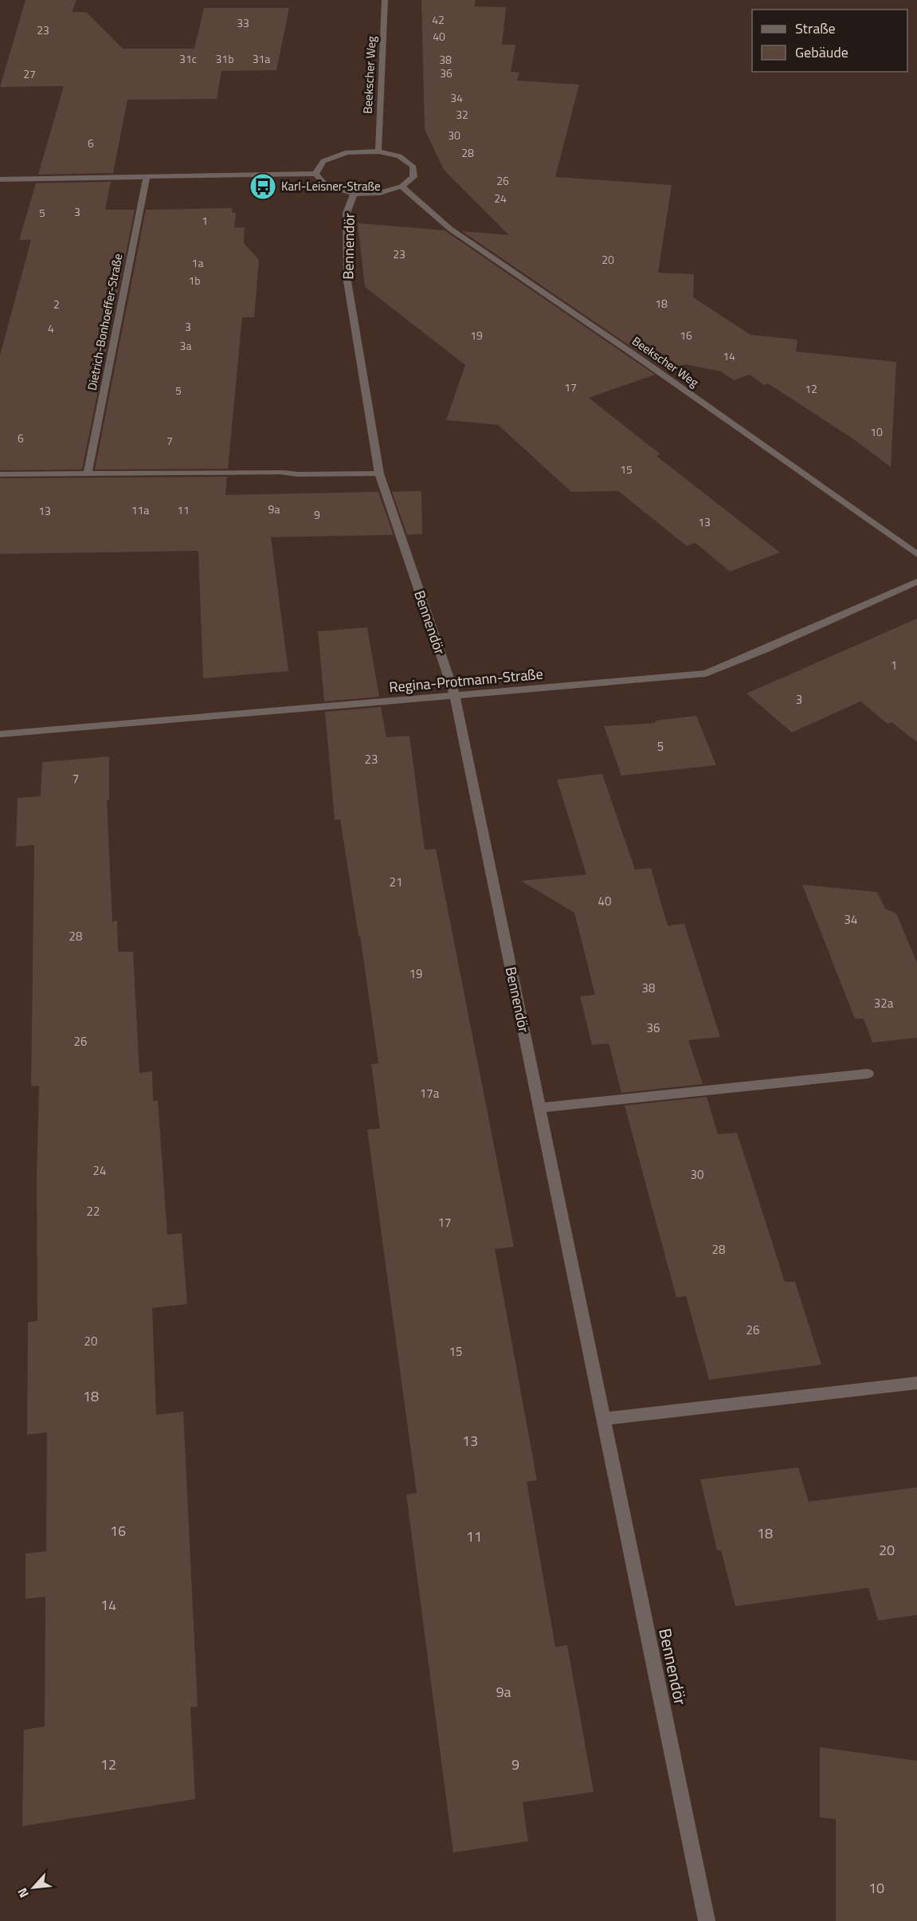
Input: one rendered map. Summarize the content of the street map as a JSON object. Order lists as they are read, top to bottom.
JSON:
{
  "streets": {
    "street": [
      "Beekscher Weg",
      "Bennendör",
      "Dietrich-Bonhoeffer-Straße",
      "Regina-Protmann-Straße"
    ]
  },
  "crossings": [
    ["Bennendör", "Regina-Protmann-Straße"]
  ],
  "places": {
    "bus stop": ["Karl-Leisner-Straße"]
  },
  "house_numbers": [
    "42",
    "33",
    "23",
    "40",
    "31c",
    "31b",
    "31a",
    "38",
    "36",
    "27",
    "34",
    "32",
    "30",
    "6",
    "28",
    "26",
    "24",
    "3",
    "5",
    "1",
    "23",
    "20",
    "1a",
    "1b",
    "18",
    "2",
    "3",
    "4",
    "19",
    "16",
    "3a",
    "14",
    "17",
    "12",
    "5",
    "10",
    "6",
    "7",
    "15",
    "9a",
    "11a",
    "11",
    "13",
    "9",
    "13",
    "1",
    "3",
    "5",
    "23",
    "7",
    "21",
    "40",
    "34",
    "28",
    "19",
    "38",
    "32a",
    "36",
    "26",
    "17a",
    "24",
    "30",
    "22",
    "17",
    "28",
    "26",
    "20",
    "15",
    "18",
    "13",
    "16",
    "18",
    "11",
    "20",
    "14",
    "9a",
    "12",
    "9",
    "10"
  ],
  "legend": ["Straße", "Gebäude"],
  "north": "bottom left"
}
